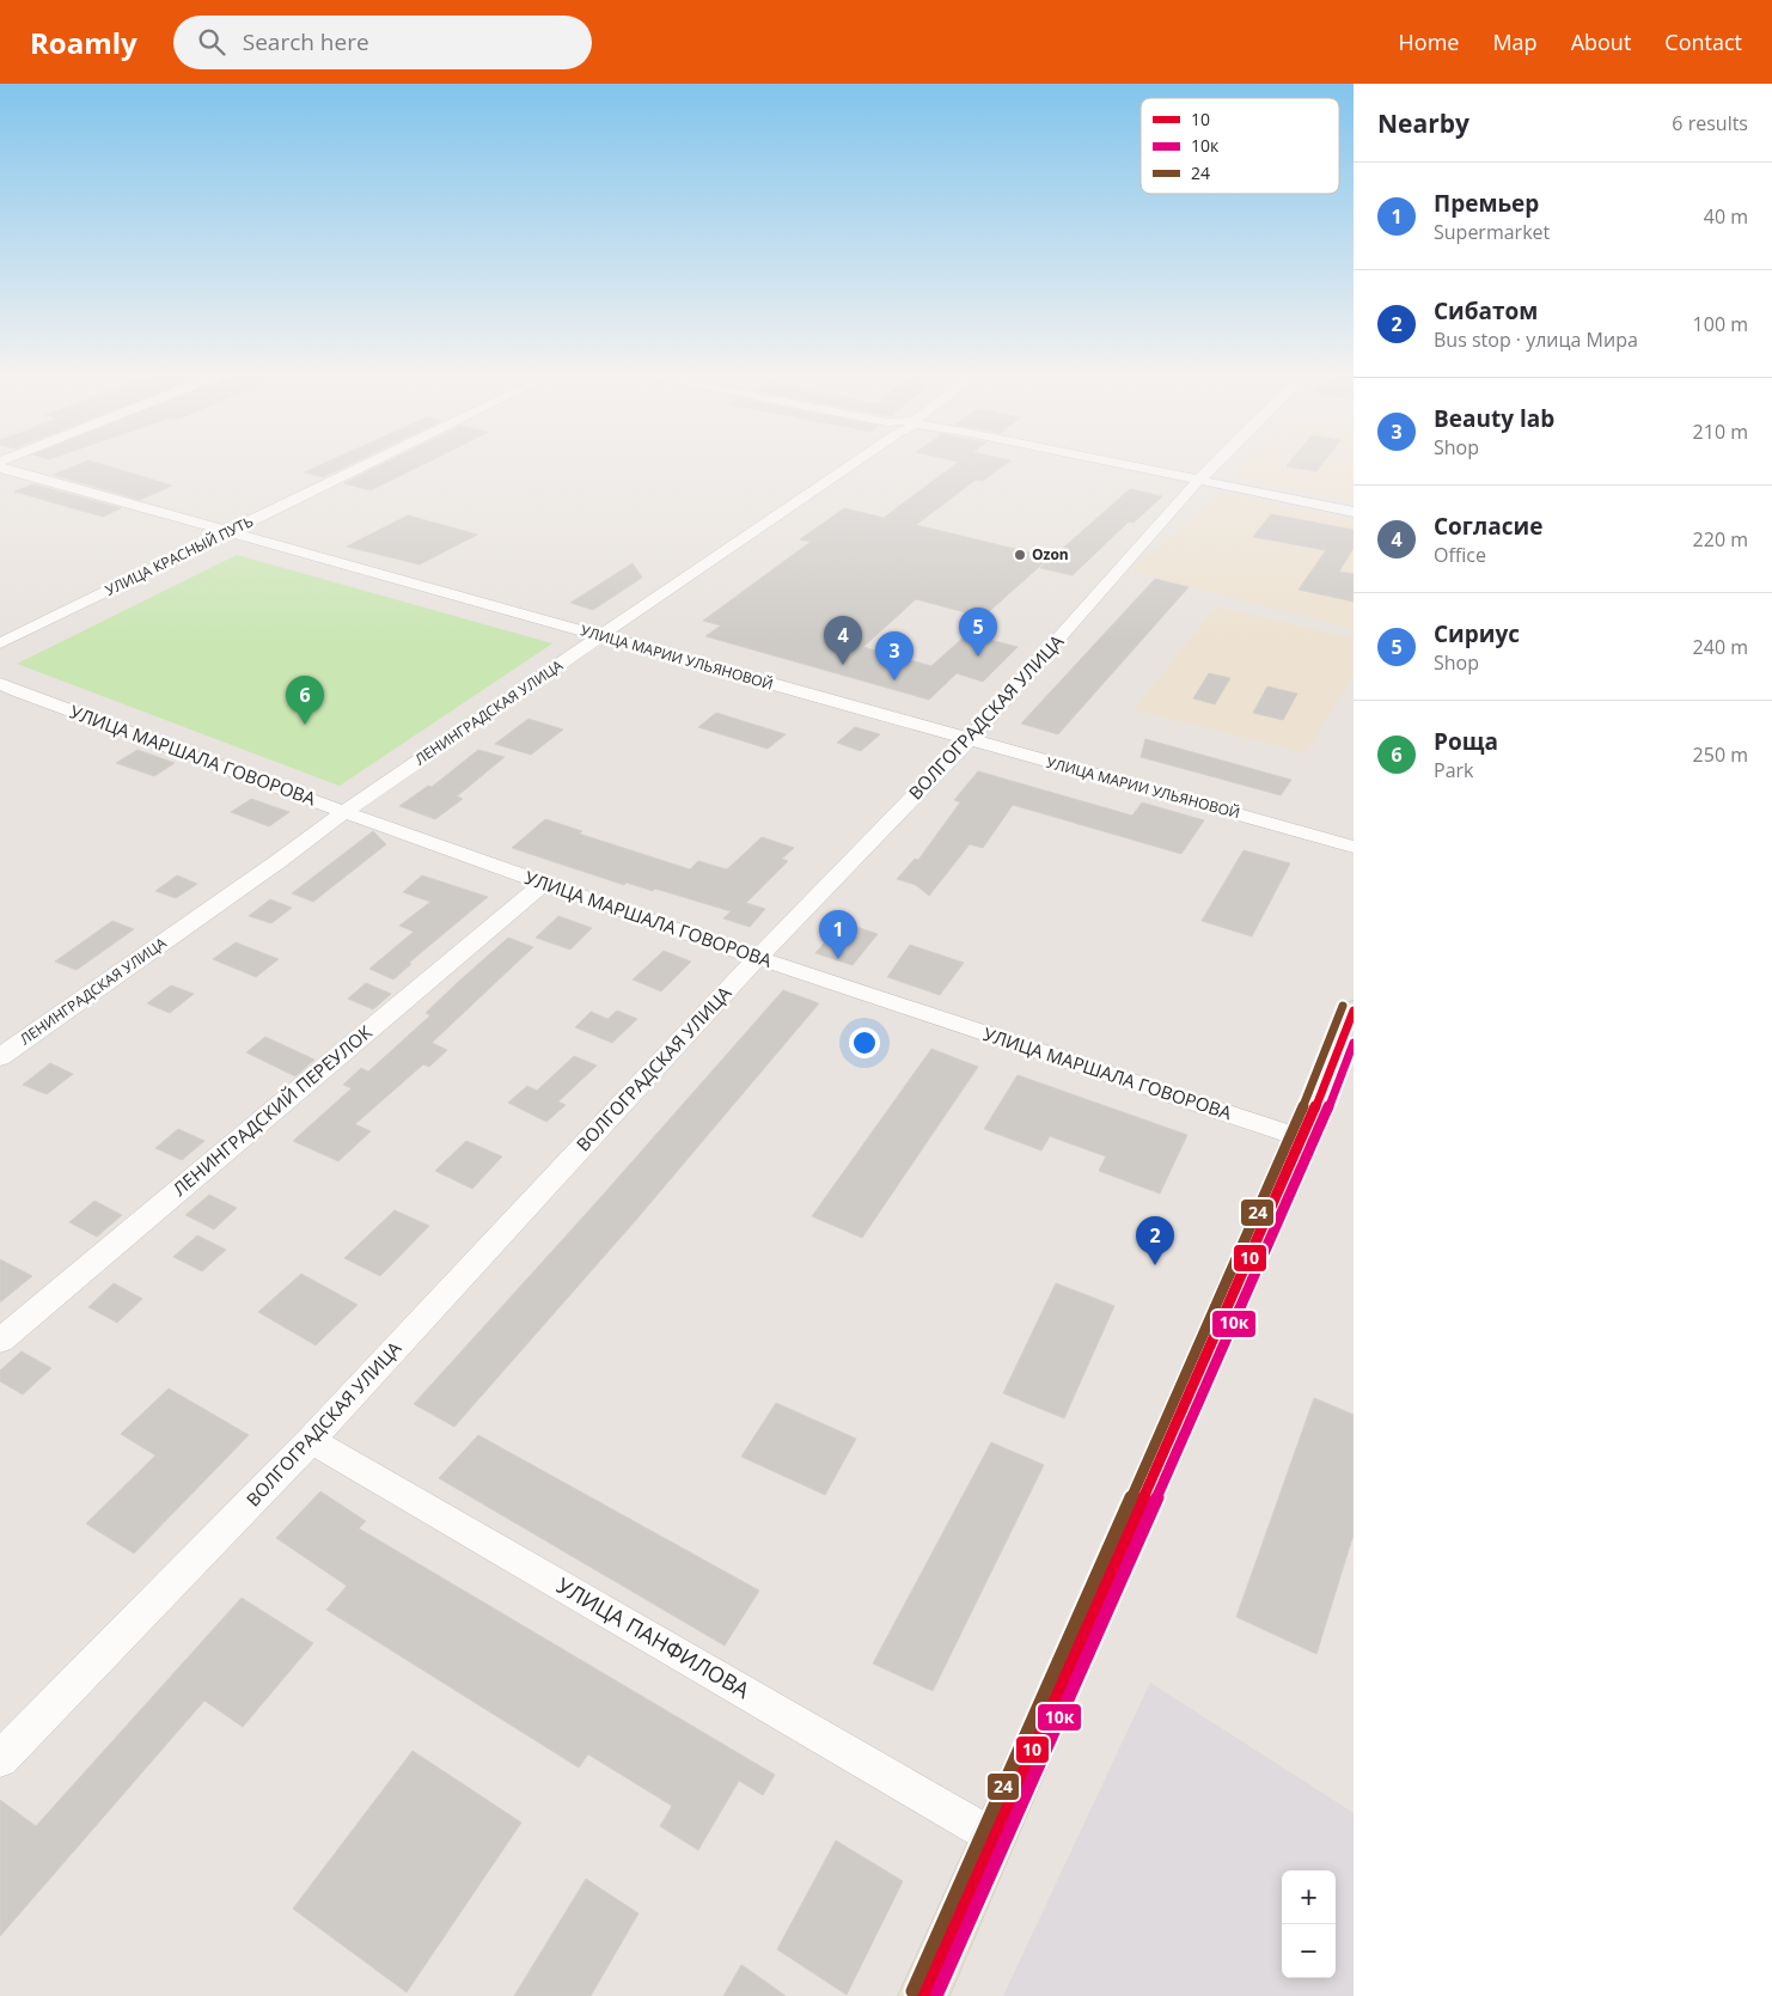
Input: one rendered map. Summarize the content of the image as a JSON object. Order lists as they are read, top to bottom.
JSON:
{
  "streets": {
    "street": [
      "УЛИЦА КРАСНЫЙ ПУТЬ",
      "УЛИЦА МАРИИ УЛЬЯНОВОЙ",
      "ЛЕНИНГРАДСКАЯ УЛИЦА",
      "ВОЛГОГРАДСКАЯ УЛИЦА",
      "УЛИЦА МАРШАЛА ГОВОРОВА",
      "ЛЕНИНГРАДСКИЙ ПЕРЕУЛОК",
      "УЛИЦА ПАНФИЛОВА"
    ]
  },
  "crossings": [
    ["УЛИЦА КРАСНЫЙ ПУТЬ", "УЛИЦА МАРИИ УЛЬЯНОВОЙ"],
    ["УЛИЦА МАРИИ УЛЬЯНОВОЙ", "ЛЕНИНГРАДСКАЯ УЛИЦА"],
    ["УЛИЦА МАРИИ УЛЬЯНОВОЙ", "ВОЛГОГРАДСКАЯ УЛИЦА"],
    ["ЛЕНИНГРАДСКАЯ УЛИЦА", "УЛИЦА МАРШАЛА ГОВОРОВА"],
    ["ВОЛГОГРАДСКАЯ УЛИЦА", "УЛИЦА МАРШАЛА ГОВОРОВА"],
    ["ВОЛГОГРАДСКАЯ УЛИЦА", "УЛИЦА ПАНФИЛОВА"],
    ["УЛИЦА МАРШАЛА ГОВОРОВА", "ЛЕНИНГРАДСКИЙ ПЕРЕУЛОК"]
  ],
  "places": ["Ozon"],
  "lines": ["transit line 24", "transit line 10", "transit line 10к"],
  "legend": ["10", "10к", "24"],
  "page": {
    "header": "Roamly",
    "search": "Search here",
    "nav": [
      "Home",
      "Map",
      "About",
      "Contact"
    ],
    "heading": ["Nearby", "6 results"],
    "list": [
      {
        "mark": "1",
        "name": "Премьер",
        "note": "Supermarket",
        "value": "40 m"
      },
      {
        "mark": "2",
        "name": "Сибатом",
        "note": "Bus stop · улица Мира",
        "value": "100 m"
      },
      {
        "mark": "3",
        "name": "Beauty lab",
        "note": "Shop",
        "value": "210 m"
      },
      {
        "mark": "4",
        "name": "Согласие",
        "note": "Office",
        "value": "220 m"
      },
      {
        "mark": "5",
        "name": "Сириус",
        "note": "Shop",
        "value": "240 m"
      },
      {
        "mark": "6",
        "name": "Роща",
        "note": "Park",
        "value": "250 m"
      }
    ],
    "pins": [
      "5",
      "4",
      "3",
      "6",
      "1",
      "2"
    ],
    "map_buttons": ["+", "−"]
  }
}
